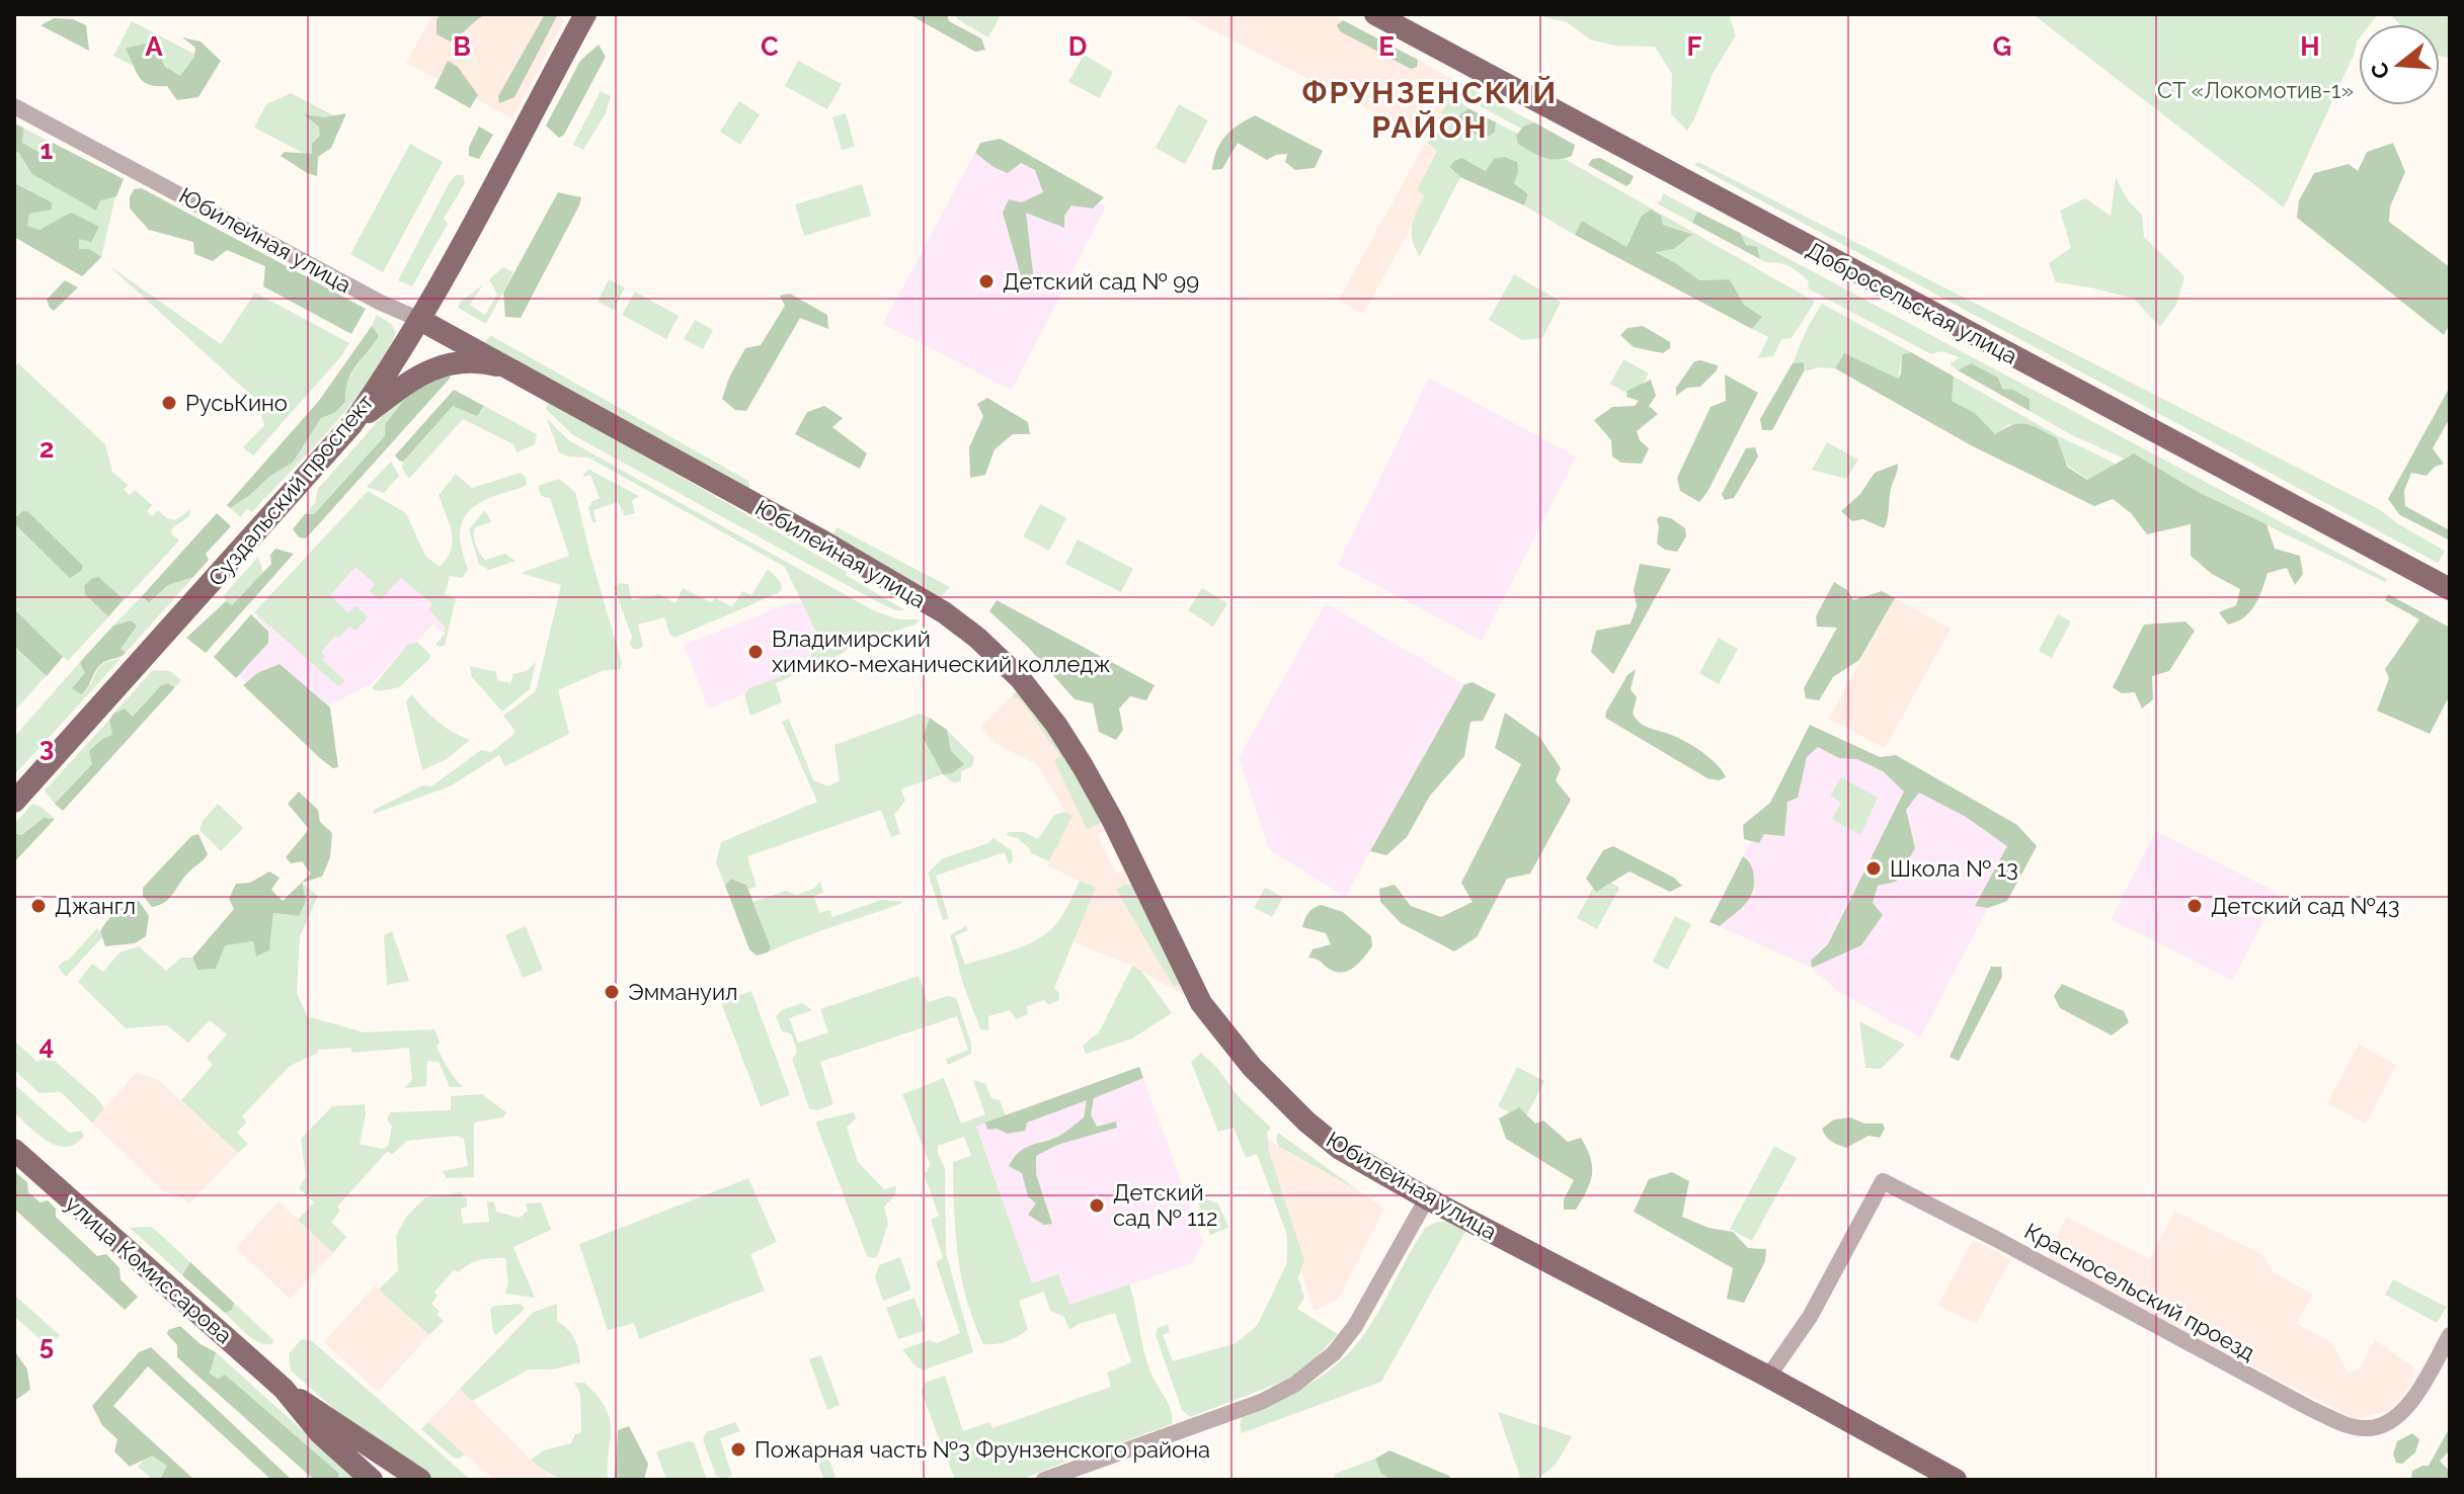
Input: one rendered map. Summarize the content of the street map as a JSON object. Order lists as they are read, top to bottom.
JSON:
{
  "streets": {
    "main road": [
      "Юбилейная улица",
      "Добросельская улица",
      "Суздальский проспект",
      "улица Комиссарова"
    ],
    "street": ["Красносельский проезд"]
  },
  "crossings": [
    ["Юбилейная улица", "Суздальский проспект"],
    ["Юбилейная улица", "Красносельский проезд"]
  ],
  "districts": ["ФРУНЗЕНСКИЙ РАЙОН"],
  "parks": ["СТ «Локомотив-1»"],
  "places": [
    "Детский сад № 99",
    "РусьКино",
    "Владимирский химико-механический колледж",
    "Школа № 13",
    "Джангл",
    "Детский сад №43",
    "Эммануил",
    "Детский сад № 112",
    "Пожарная часть №3 Фрунзенского района"
  ],
  "north": "left",
  "grid": {
    "columns": [
      "A",
      "B",
      "C",
      "D",
      "E",
      "F",
      "G",
      "H"
    ],
    "rows": [
      "1",
      "2",
      "3",
      "4",
      "5"
    ]
  }
}
